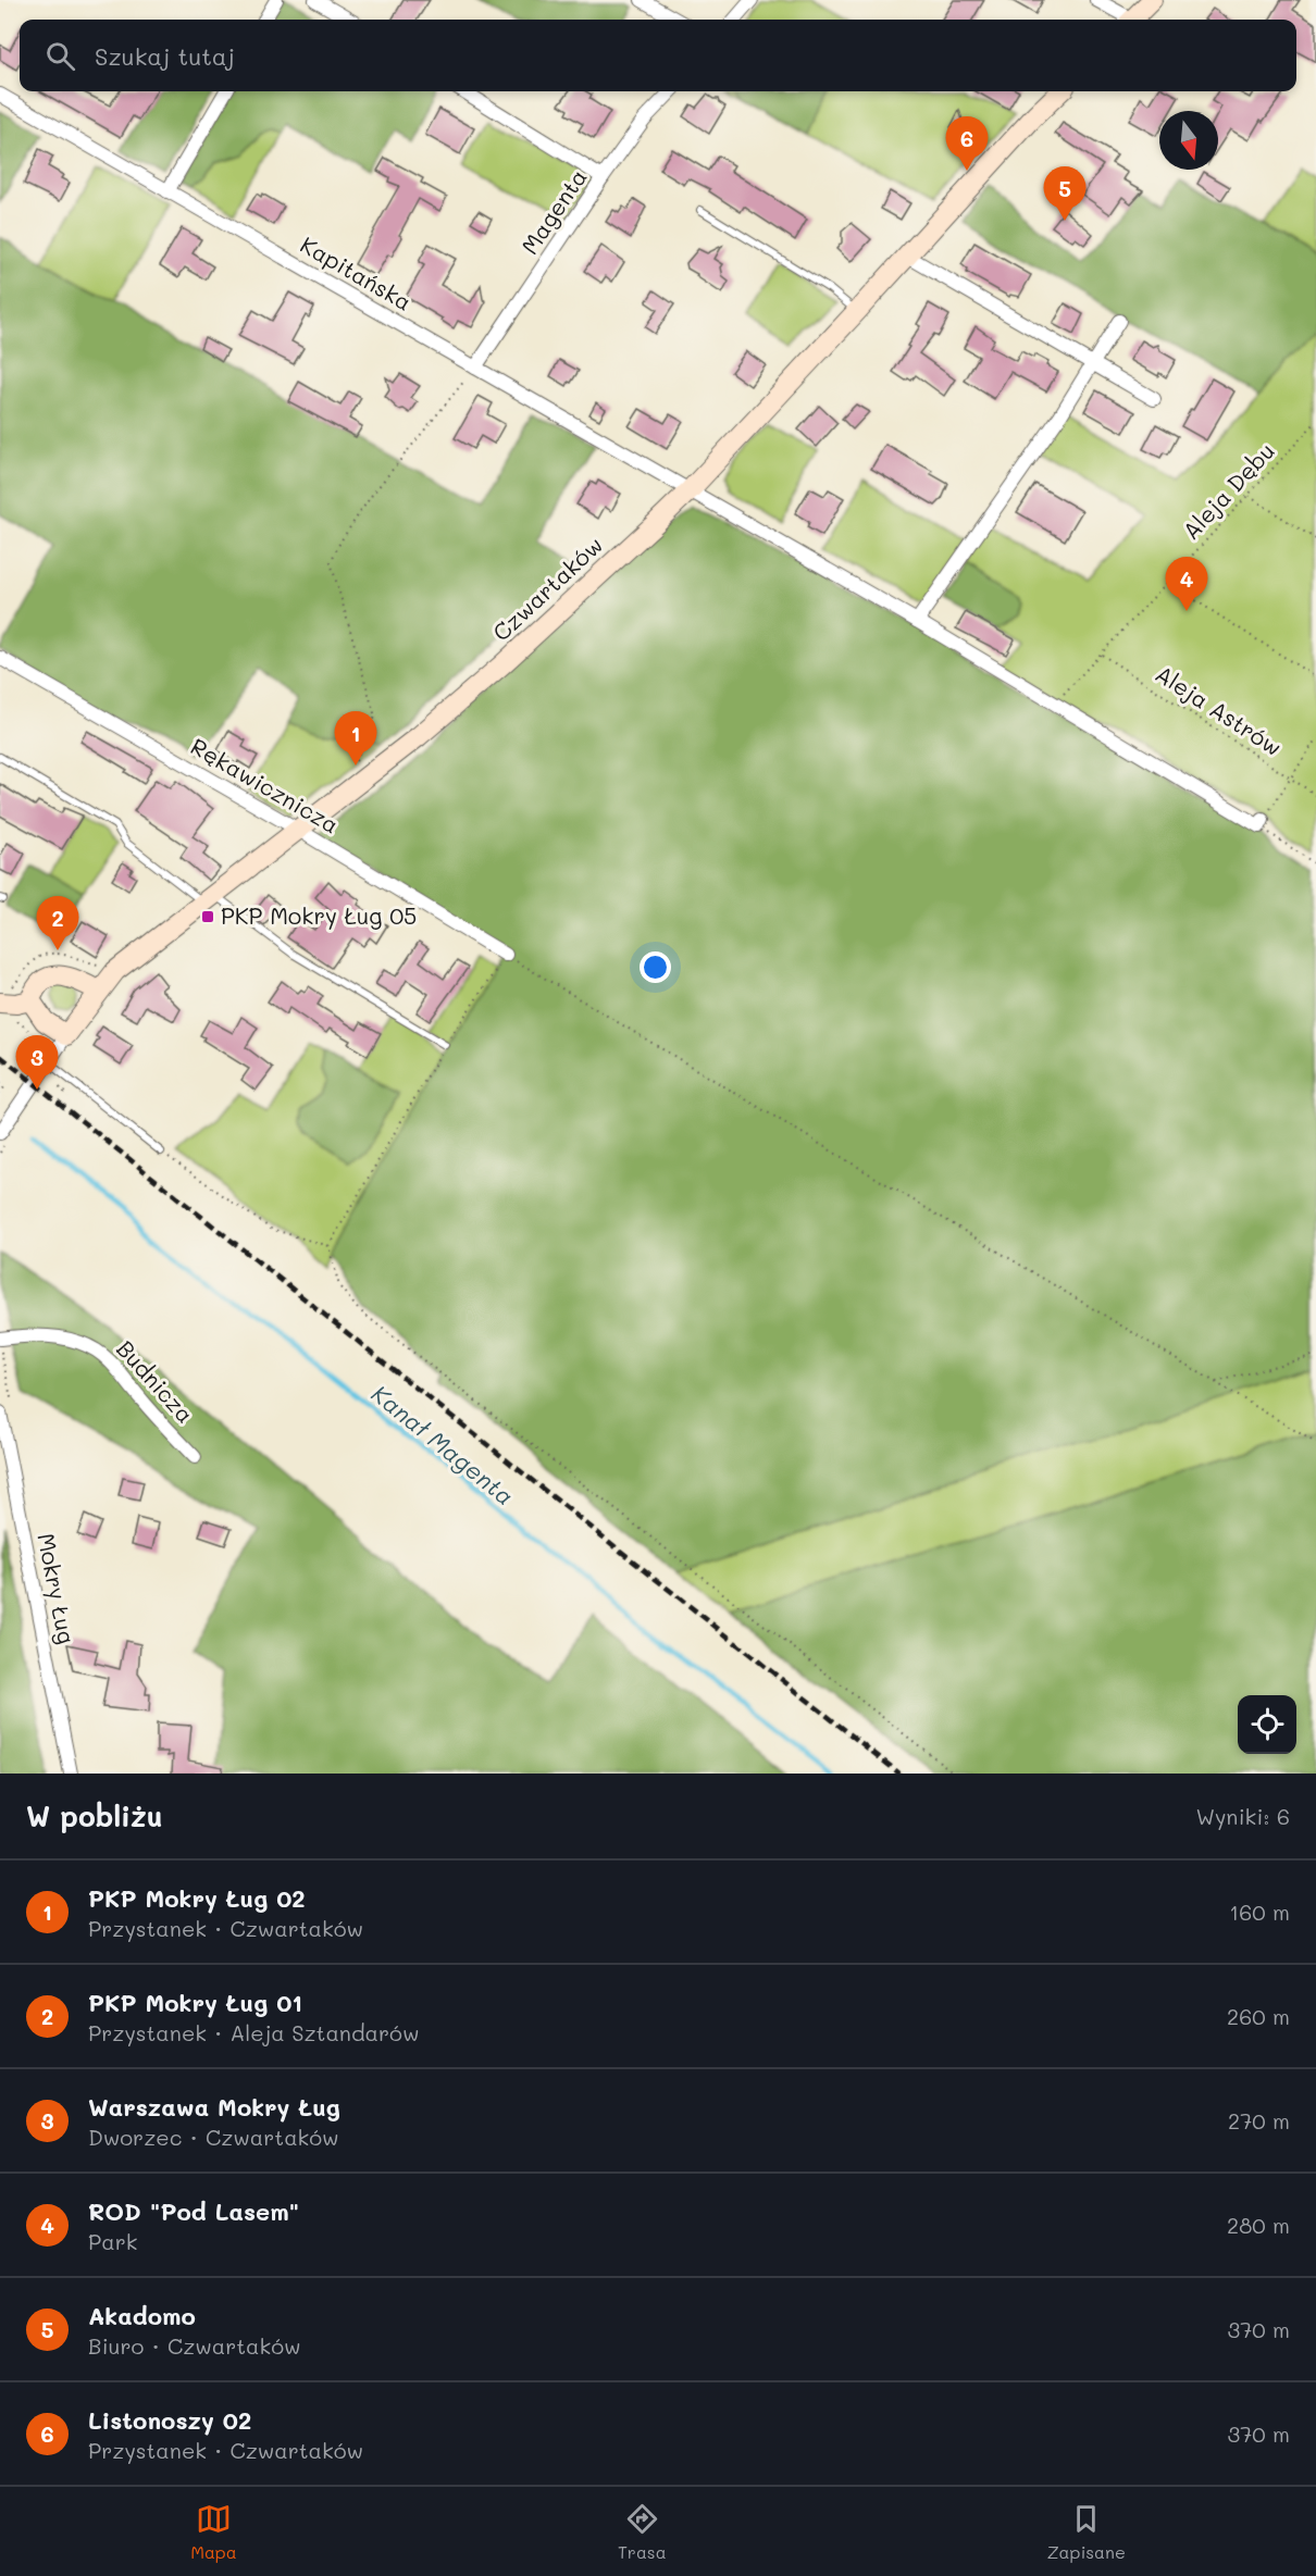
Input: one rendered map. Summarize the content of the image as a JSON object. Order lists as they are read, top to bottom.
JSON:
{
  "streets": {
    "street": [
      "Magenta",
      "Kapitańska",
      "Czwartaków",
      "Rękawicznicza",
      "Budnicza",
      "Mokry Ług"
    ],
    "path": ["Aleja Dębu", "Aleja Astrów"]
  },
  "crossings": [
    ["Magenta", "Kapitańska"],
    ["Kapitańska", "Aleja Dębu"],
    ["Kapitańska", "Czwartaków"],
    ["Aleja Dębu", "Aleja Astrów"],
    ["Czwartaków", "Rękawicznicza"]
  ],
  "water": ["Kanał Magenta"],
  "places": {
    "transit": ["PKP Mokry Ług 05"]
  },
  "north": "bottom",
  "page": {
    "search": "Szukaj tutaj",
    "pins": [
      "6",
      "5",
      "4",
      "1",
      "2",
      "3"
    ],
    "heading": ["W pobliżu", "Wyniki: 6"],
    "list": [
      {
        "mark": "1",
        "name": "PKP Mokry Ług 02",
        "note": "Przystanek · Czwartaków",
        "value": "160 m"
      },
      {
        "mark": "2",
        "name": "PKP Mokry Ług 01",
        "note": "Przystanek · Aleja Sztandarów",
        "value": "260 m"
      },
      {
        "mark": "3",
        "name": "Warszawa Mokry Ług",
        "note": "Dworzec · Czwartaków",
        "value": "270 m"
      },
      {
        "mark": "4",
        "name": "ROD \"Pod Lasem\"",
        "note": "Park",
        "value": "280 m"
      },
      {
        "mark": "5",
        "name": "Akadomo",
        "note": "Biuro · Czwartaków",
        "value": "370 m"
      },
      {
        "mark": "6",
        "name": "Listonoszy 02",
        "note": "Przystanek · Czwartaków",
        "value": "370 m"
      }
    ],
    "nav": ["Mapa", "Trasa", "Zapisane"]
  }
}
